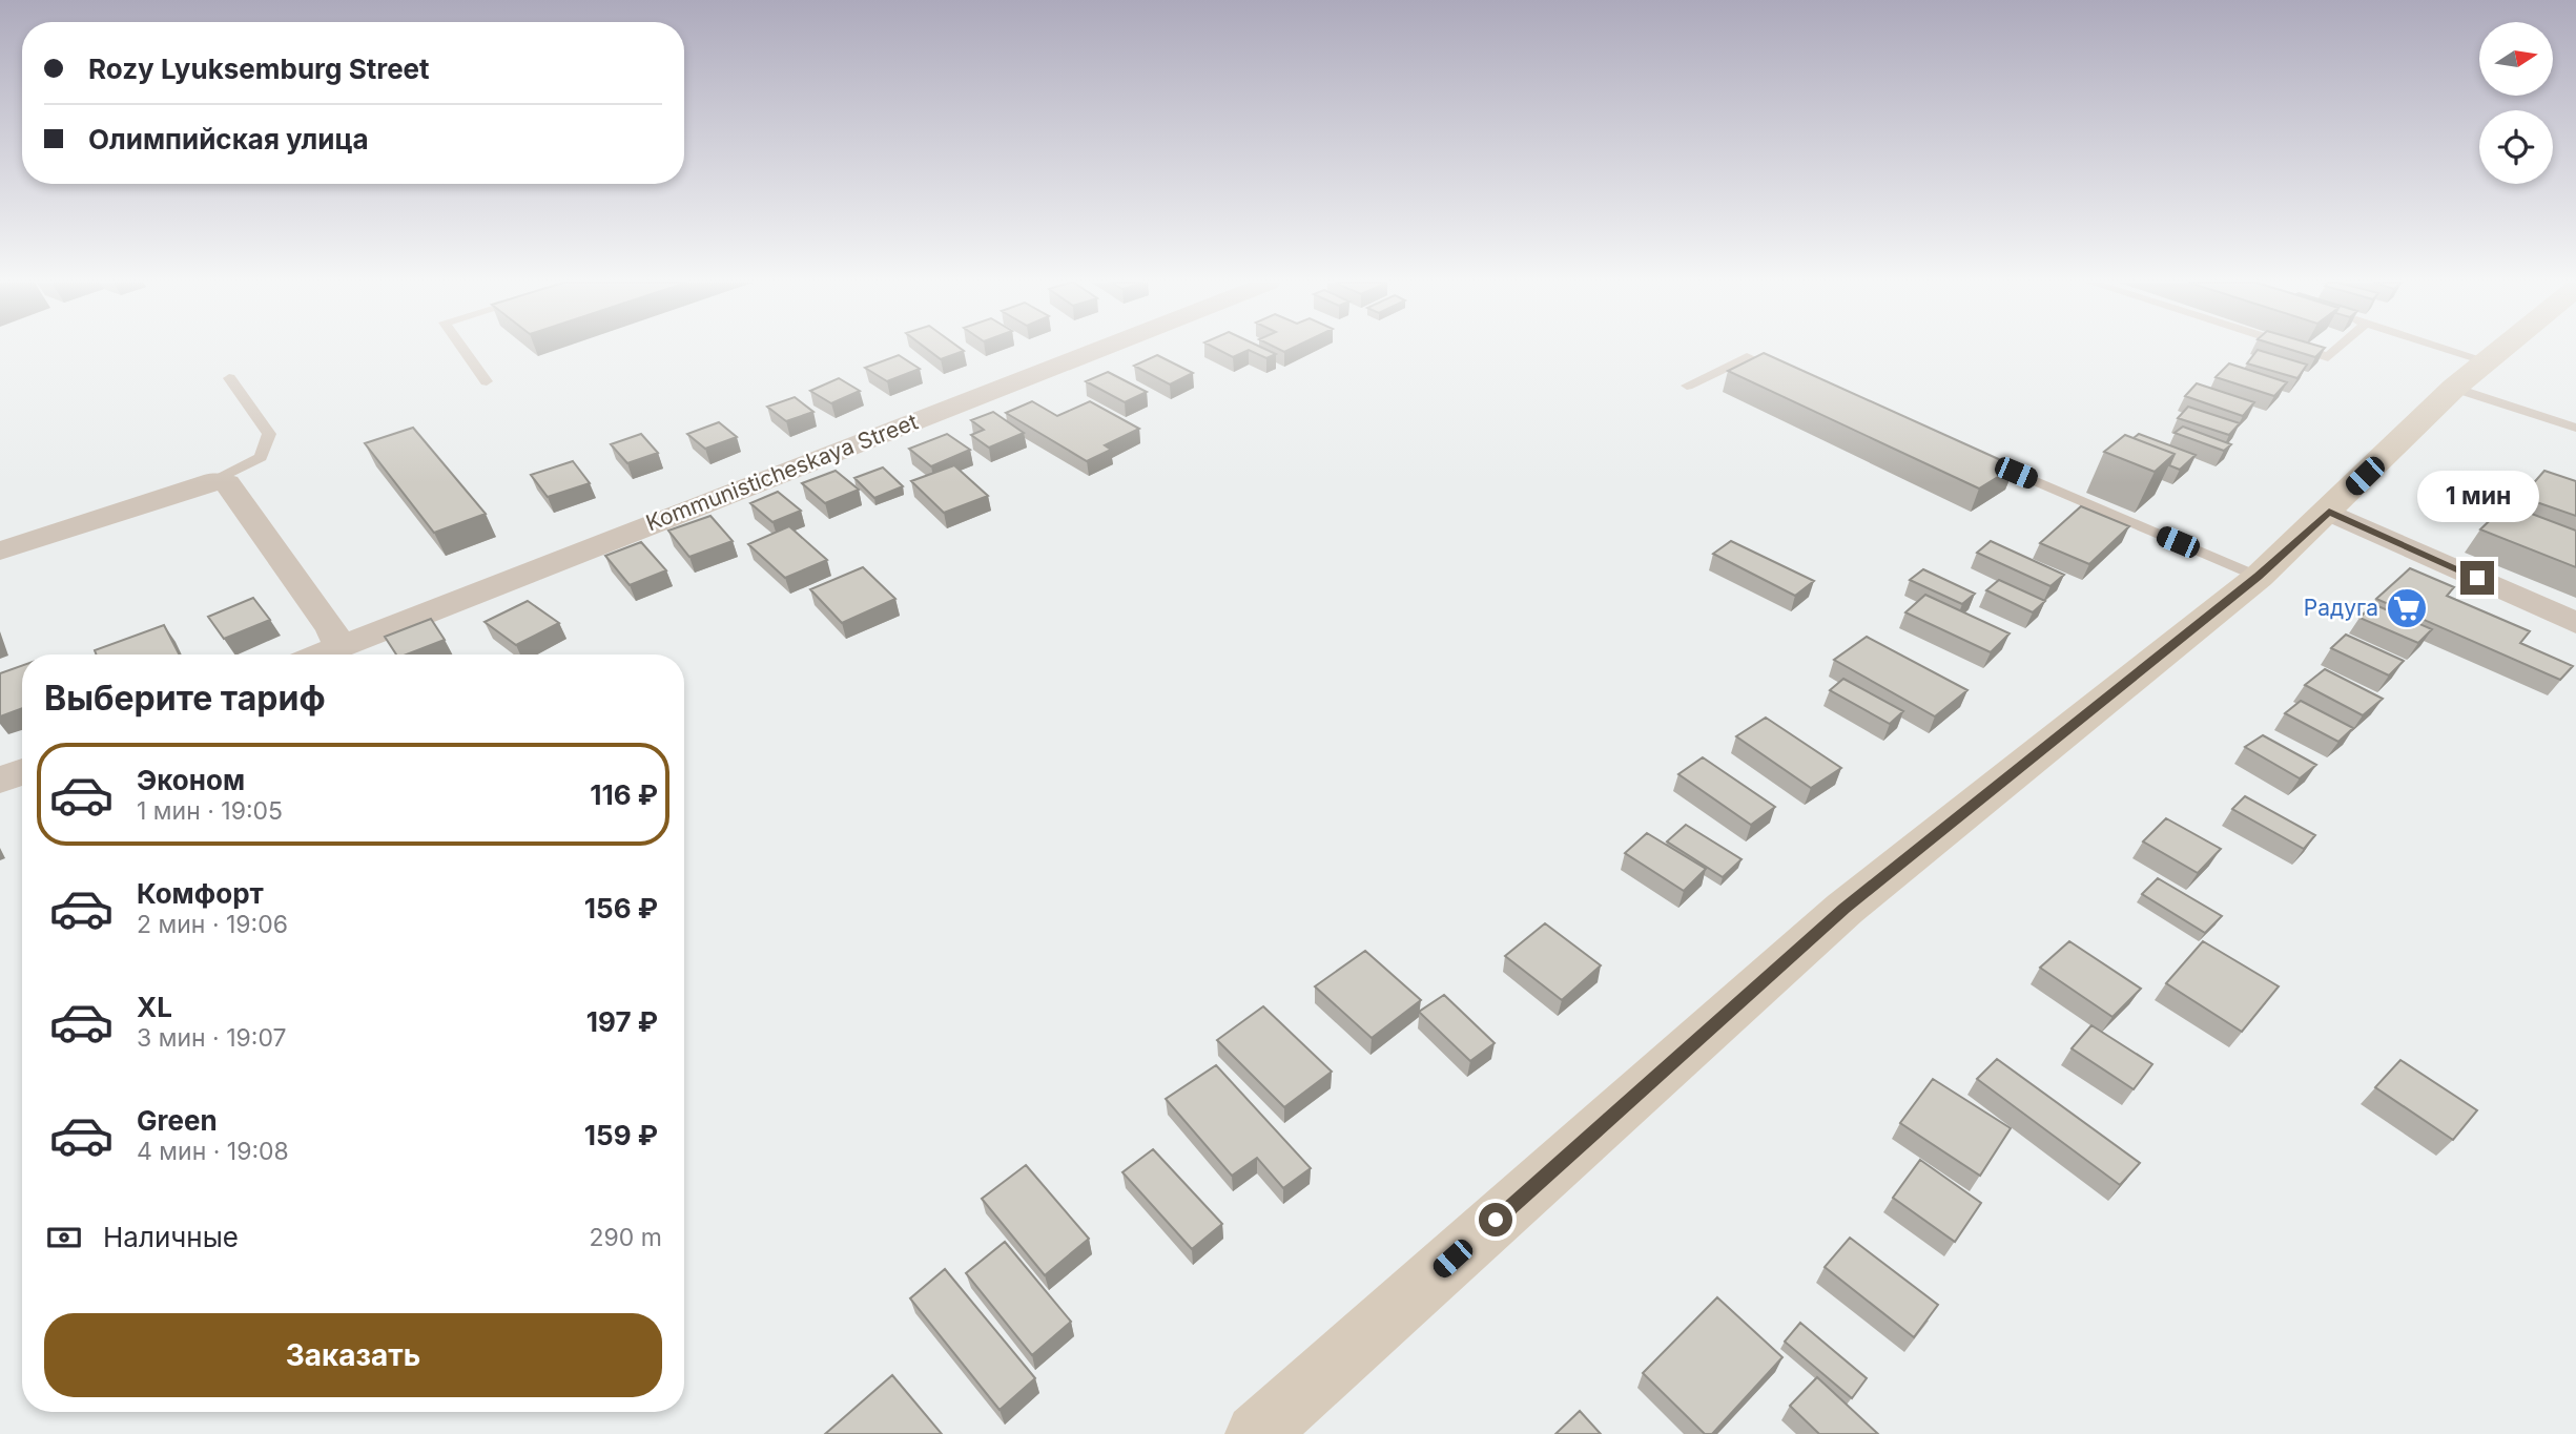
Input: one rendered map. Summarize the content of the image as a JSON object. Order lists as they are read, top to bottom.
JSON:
{
  "streets": {
    "street": ["Kommunisticheskaya Street"]
  },
  "places": {
    "supermarket": ["Радуга"]
  },
  "north": "right",
  "page": {
    "banner": ["Rozy Lyuksemburg Street", "Олимпийская улица"],
    "bubble": "1 мин",
    "heading": "Выберите тариф",
    "list": [
      {
        "name": "Эконом",
        "note": "1 мин · 19:05",
        "value": "116 ₽"
      },
      {
        "name": "Комфорт",
        "note": "2 мин · 19:06",
        "value": "156 ₽"
      },
      {
        "name": "XL",
        "note": "3 мин · 19:07",
        "value": "197 ₽"
      },
      {
        "name": "Green",
        "note": "4 мин · 19:08",
        "value": "159 ₽"
      }
    ],
    "pay": ["Наличные", "290 m"],
    "buttons": "Заказать"
  }
}
